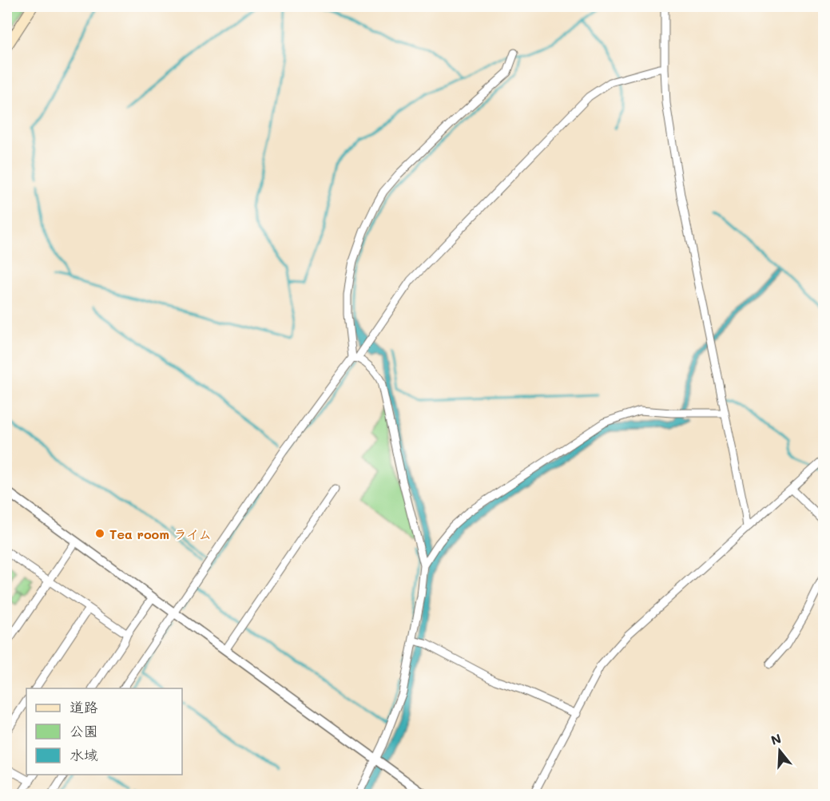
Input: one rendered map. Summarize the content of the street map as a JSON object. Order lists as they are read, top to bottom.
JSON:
{
  "places": ["Tea room ライム"],
  "legend": ["道路", "公園", "水域"],
  "north": "top"
}
